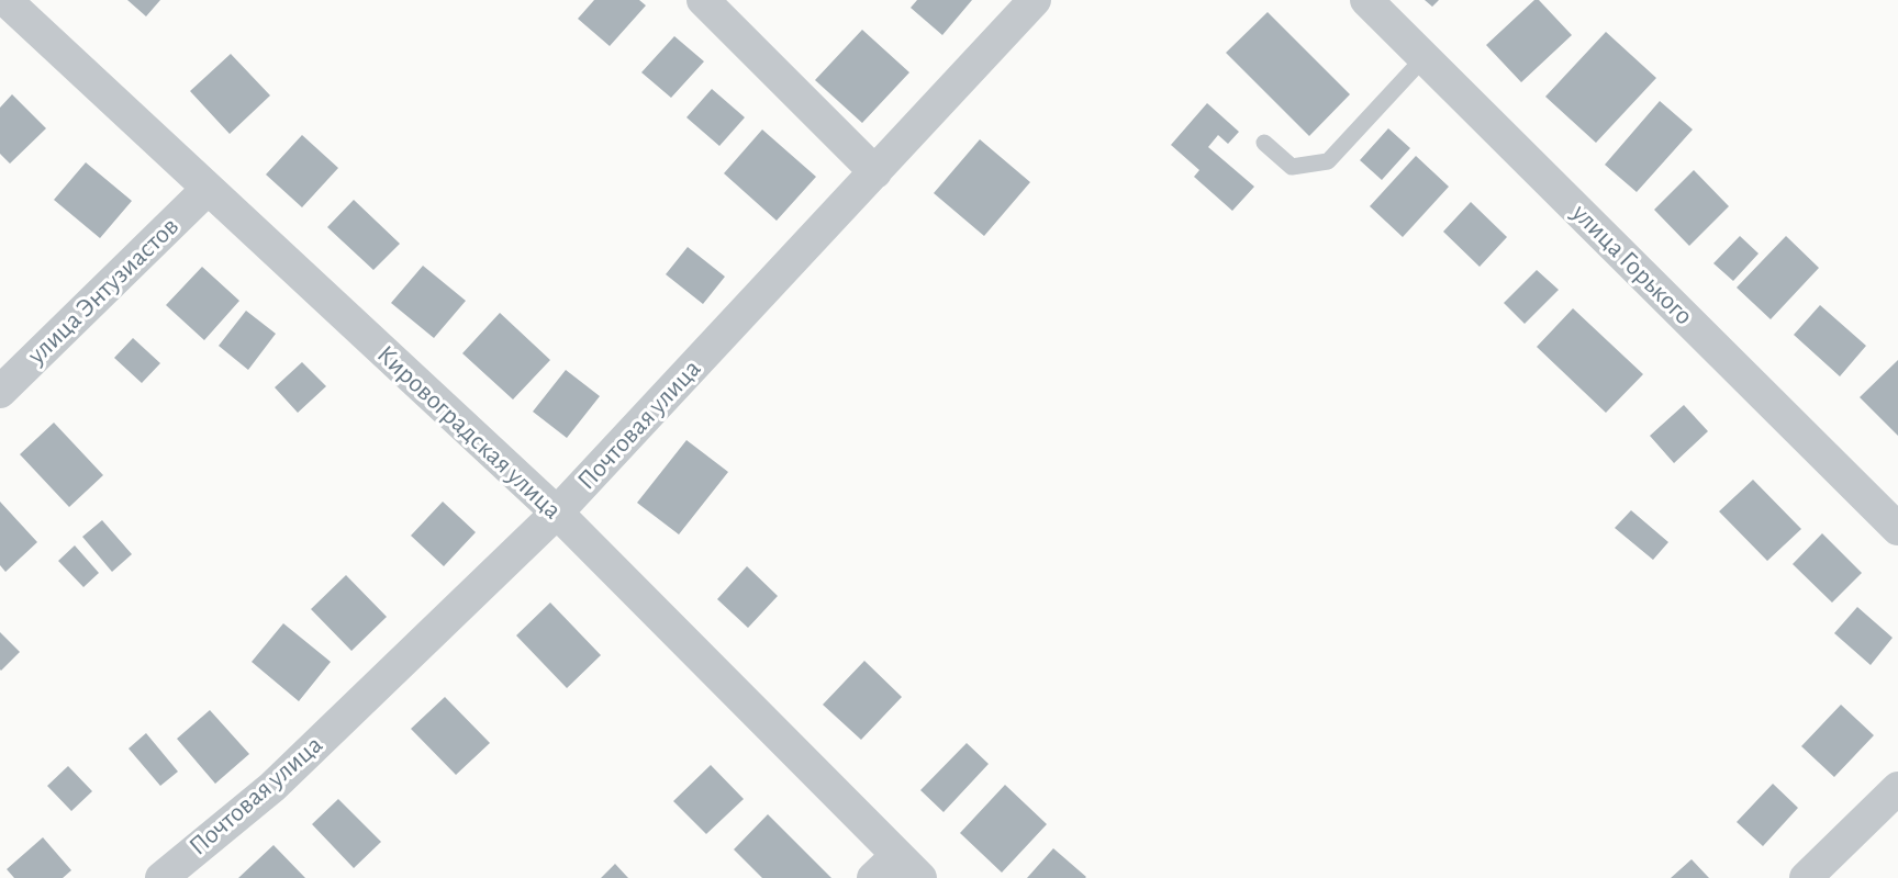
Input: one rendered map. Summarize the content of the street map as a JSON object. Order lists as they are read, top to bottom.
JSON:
{
  "streets": {
    "street": [
      "улица Горького",
      "улица Энтузиастов",
      "Почтовая улица",
      "Кировоградская улица"
    ]
  },
  "crossings": [
    ["улица Энтузиастов", "Кировоградская улица"],
    ["Почтовая улица", "Кировоградская улица"]
  ]
}
